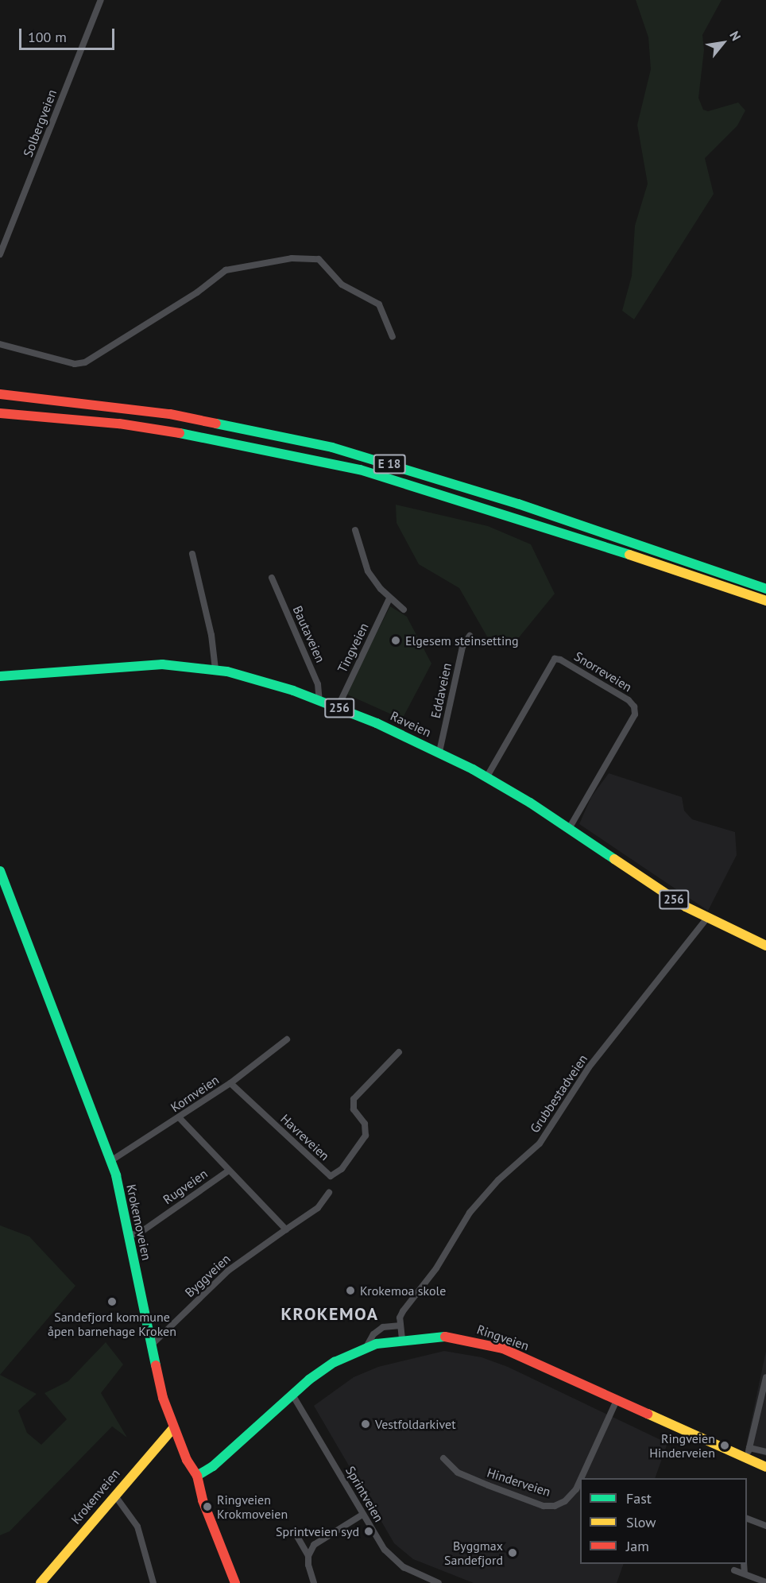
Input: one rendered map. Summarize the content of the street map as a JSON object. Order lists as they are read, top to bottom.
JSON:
{
  "streets": {
    "main road": [
      "E 18",
      "256",
      "Raveien",
      "Krokemoveien",
      "Ringveien",
      "Krokenveien"
    ],
    "street": [
      "Solbergveien",
      "Bautaveien",
      "Tingveien",
      "Snorreveien",
      "Eddaveien",
      "Kornveien",
      "Grubbestadveien",
      "Havreveien",
      "Rugveien",
      "Byggveien",
      "Hinderveien",
      "Sprintveien"
    ]
  },
  "crossings": [
    ["Bautaveien", "Raveien"],
    ["Tingveien", "Raveien"],
    ["Snorreveien", "Raveien"],
    ["Eddaveien", "Raveien"],
    ["Raveien", "Grubbestadveien"],
    ["Kornveien", "Havreveien"],
    ["Kornveien", "Krokemoveien"],
    ["Grubbestadveien", "Ringveien"],
    ["Rugveien", "Krokemoveien"],
    ["Krokemoveien", "Byggveien"],
    ["Krokemoveien", "Ringveien"],
    ["Krokemoveien", "Krokenveien"],
    ["Ringveien", "Hinderveien"],
    ["Ringveien", "Sprintveien"]
  ],
  "districts": ["KROKEMOA"],
  "places": [
    "Elgesem steinsetting",
    "Krokemoa skole",
    "Sandefjord kommune åpen barnehage Kroken",
    "Vestfoldarkivet",
    "Ringveien Hinderveien",
    "Ringveien Krokmoveien",
    "Sprintveien syd",
    "Byggmax Sandefjord"
  ],
  "legend": ["Fast", "Slow", "Jam"],
  "scale_bar": "100 m",
  "north": "top right"
}
